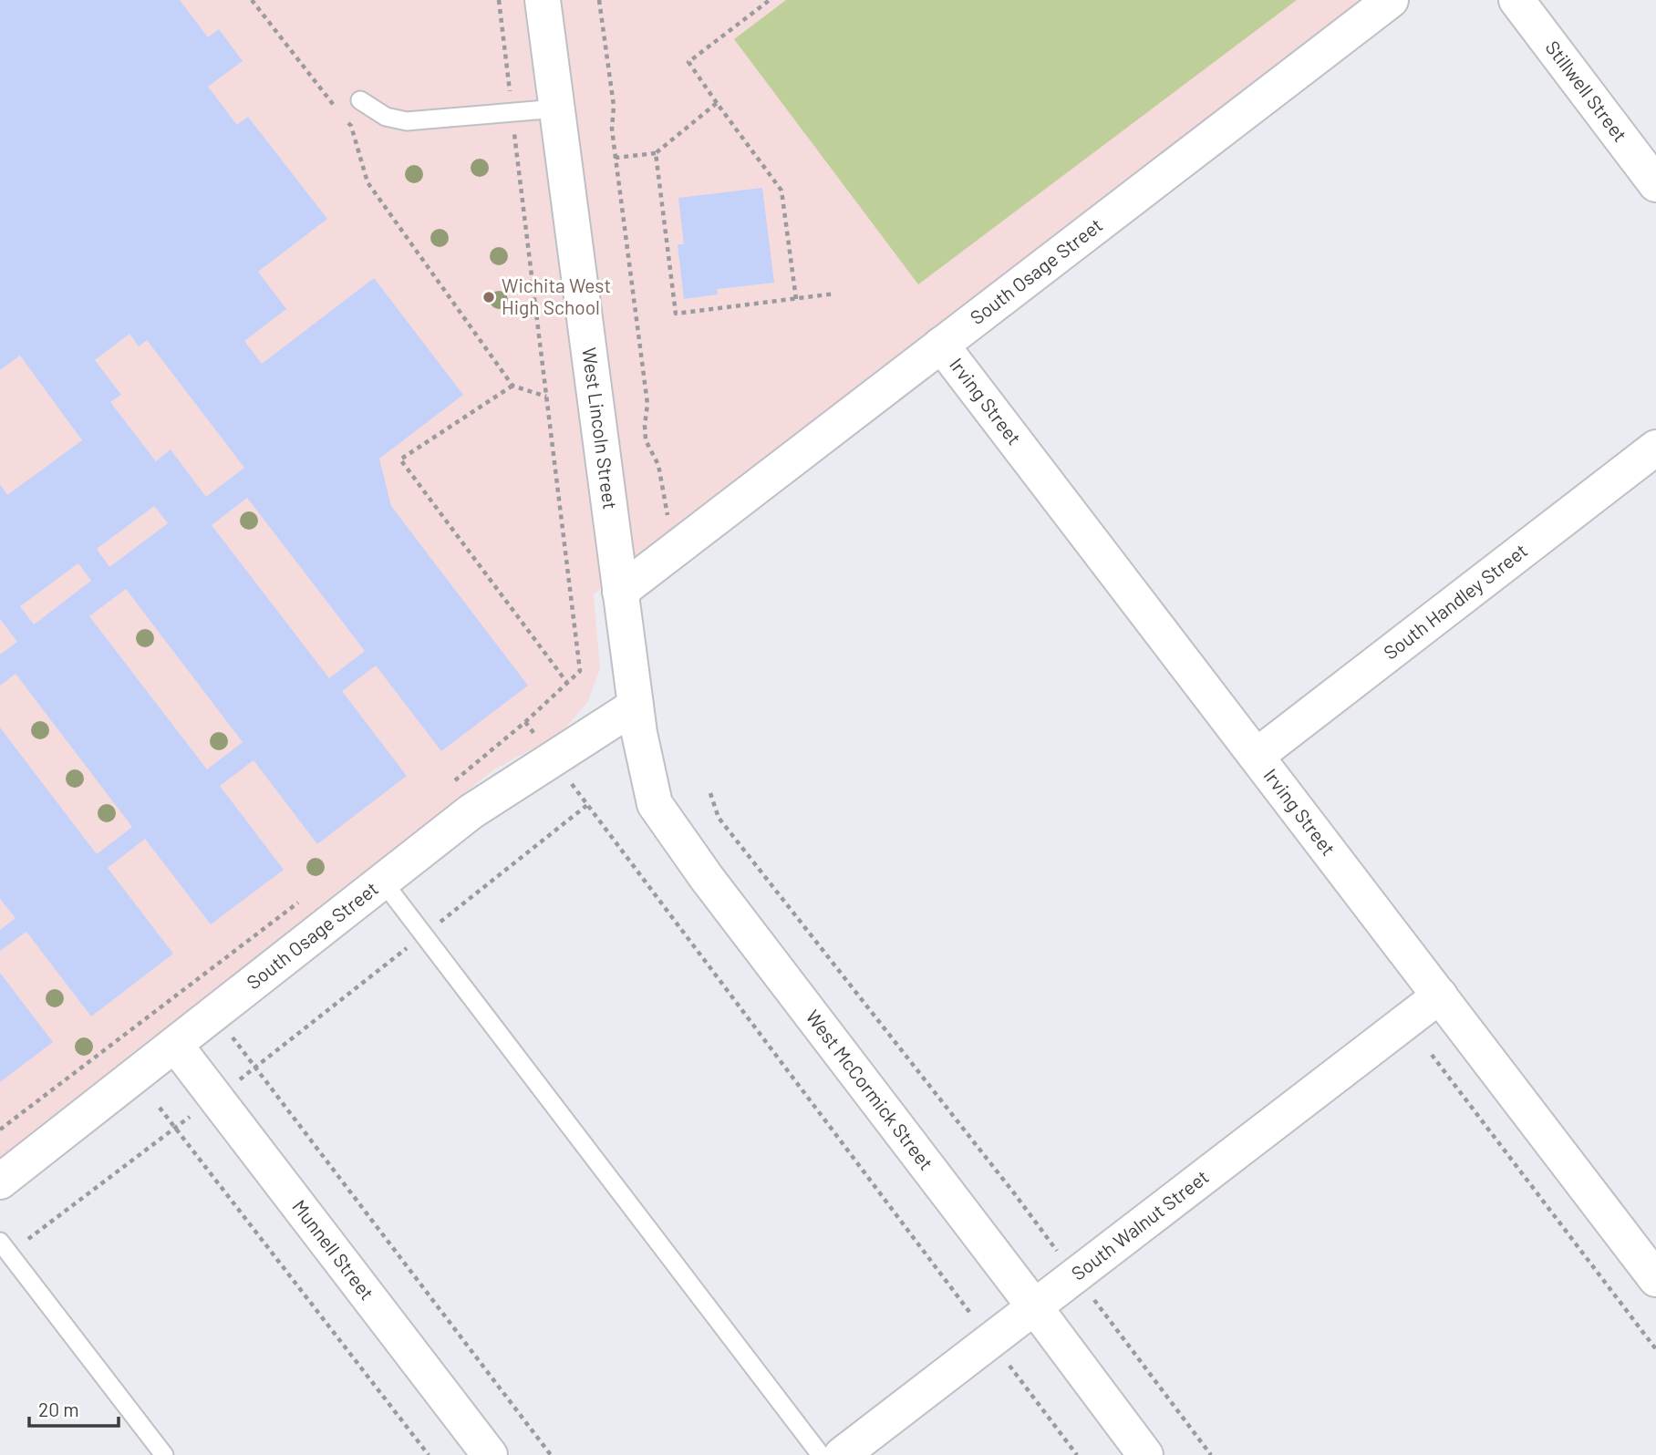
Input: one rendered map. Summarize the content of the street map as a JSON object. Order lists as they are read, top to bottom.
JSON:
{
  "streets": {
    "street": [
      "Stillwell Street",
      "South Osage Street",
      "Irving Street",
      "West Lincoln Street",
      "South Handley Street",
      "West McCormick Street",
      "South Walnut Street",
      "Munnell Street"
    ]
  },
  "crossings": [
    ["South Osage Street", "Irving Street"],
    ["South Osage Street", "West Lincoln Street"],
    ["South Osage Street", "West McCormick Street"],
    ["South Osage Street", "Munnell Street"],
    ["Irving Street", "South Handley Street"],
    ["Irving Street", "South Walnut Street"],
    ["West Lincoln Street", "West McCormick Street"],
    ["West McCormick Street", "South Walnut Street"]
  ],
  "places": ["Wichita West High School"],
  "scale_bar": "20 m"
}
